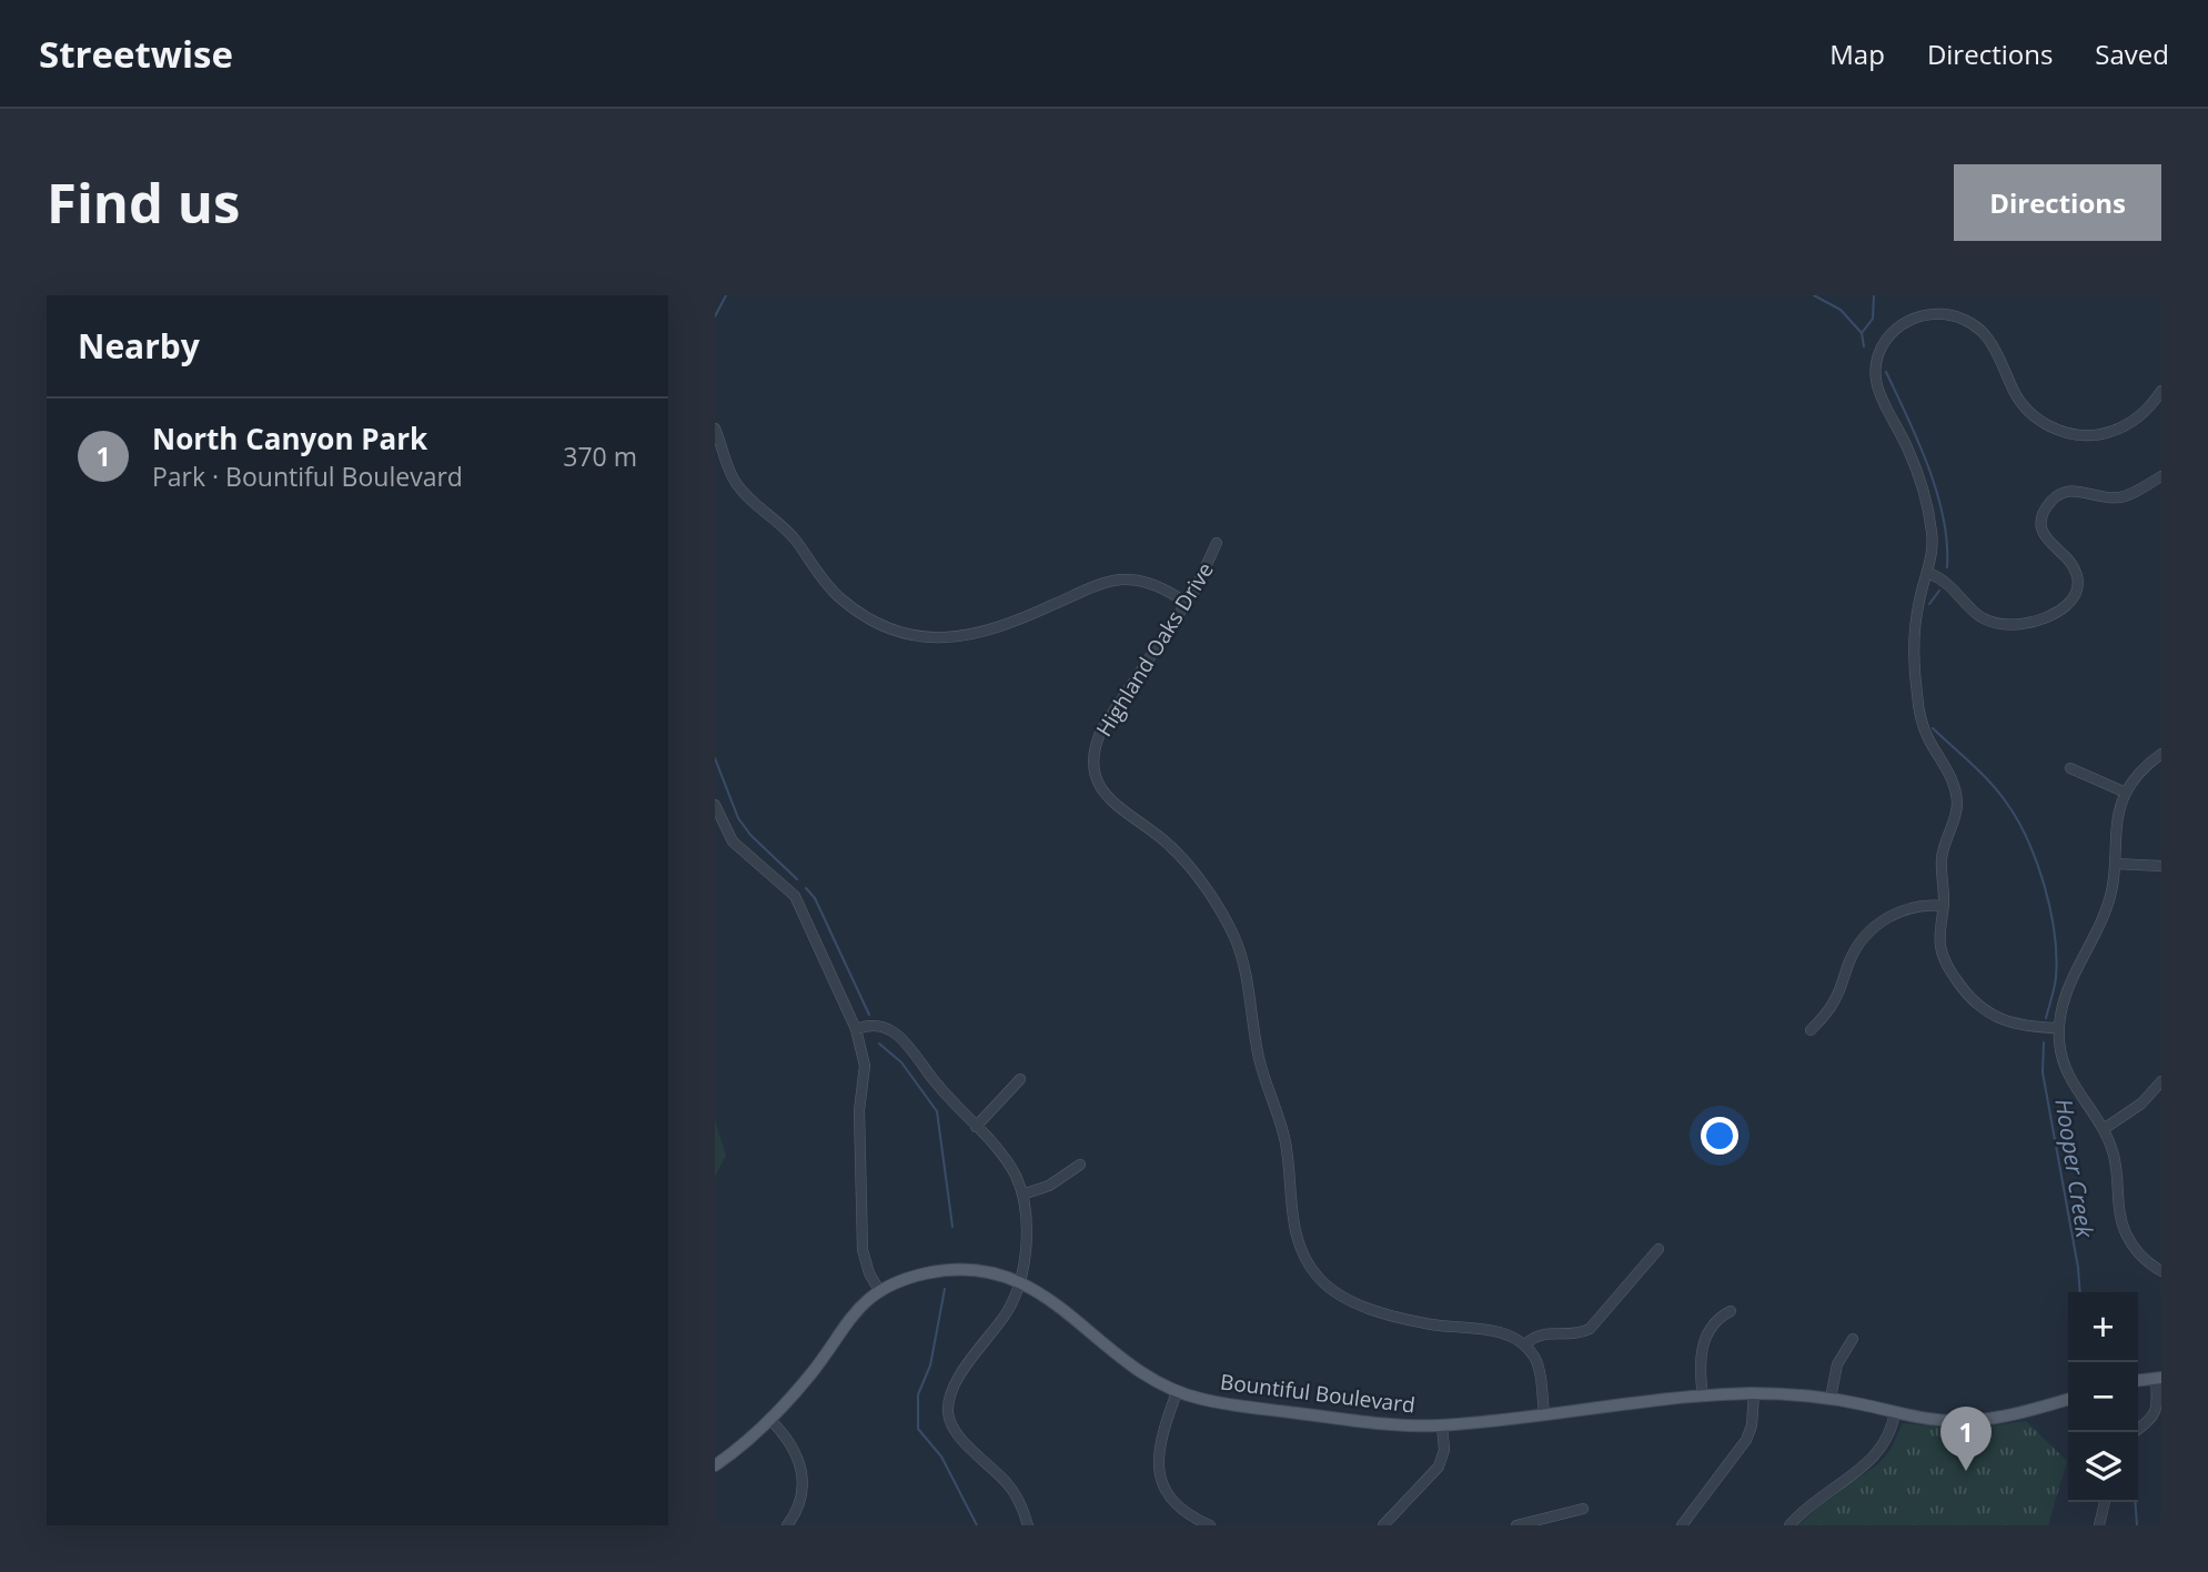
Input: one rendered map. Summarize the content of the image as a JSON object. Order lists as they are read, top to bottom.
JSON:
{
  "streets": {
    "main road": ["Bountiful Boulevard"],
    "street": ["Highland Oaks Drive"]
  },
  "water": ["Hooper Creek"],
  "page": {
    "header": "Streetwise",
    "nav": ["Map", "Directions", "Saved"],
    "buttons": "Directions",
    "title": "Find us",
    "heading": "Nearby",
    "list": [
      {
        "mark": "1",
        "name": "North Canyon Park",
        "note": "Park · Bountiful Boulevard",
        "value": "370 m"
      }
    ],
    "map_buttons": ["+", "−"],
    "pins": "1"
  }
}
